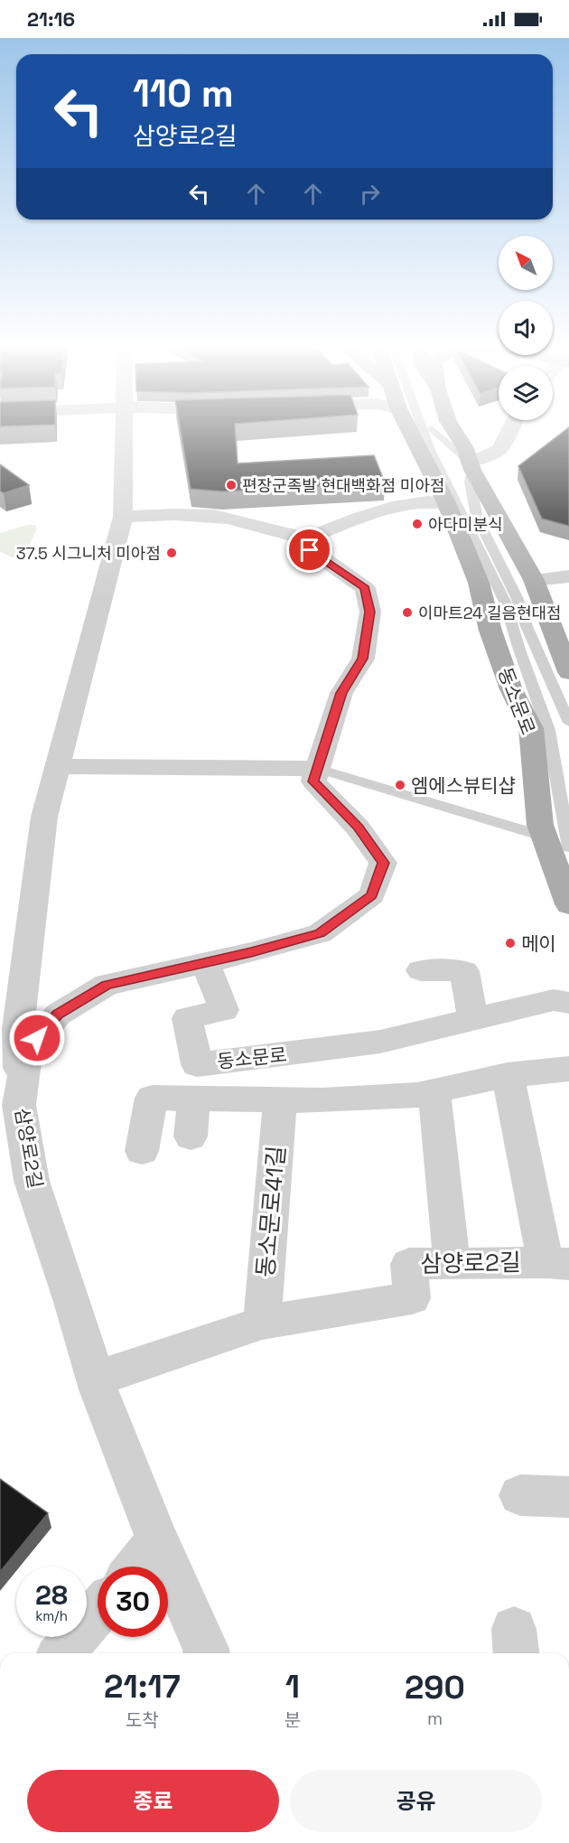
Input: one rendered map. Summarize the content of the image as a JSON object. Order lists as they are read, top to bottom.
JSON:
{
  "streets": {
    "main road": ["동소문로"],
    "street": ["삼양로2길", "동소문로41길"]
  },
  "crossings": [
    ["동소문로", "삼양로2길"],
    ["삼양로2길", "동소문로41길"]
  ],
  "places": [
    "편장군족발 현대백화점 미아점",
    "아다미분식",
    "37.5 시그니처 미아점",
    "이마트24 길음현대점",
    "엠에스뷰티샵",
    "메이"
  ],
  "north": "top left",
  "page": {
    "status": "21:16",
    "turn": ["110 m", "삼양로2길"],
    "speed": "28 km/h",
    "limit": "30",
    "eta": [
      "21:17",
      "도착",
      "1",
      "분",
      "290",
      "m"
    ],
    "buttons": ["종료", "공유"]
  }
}
